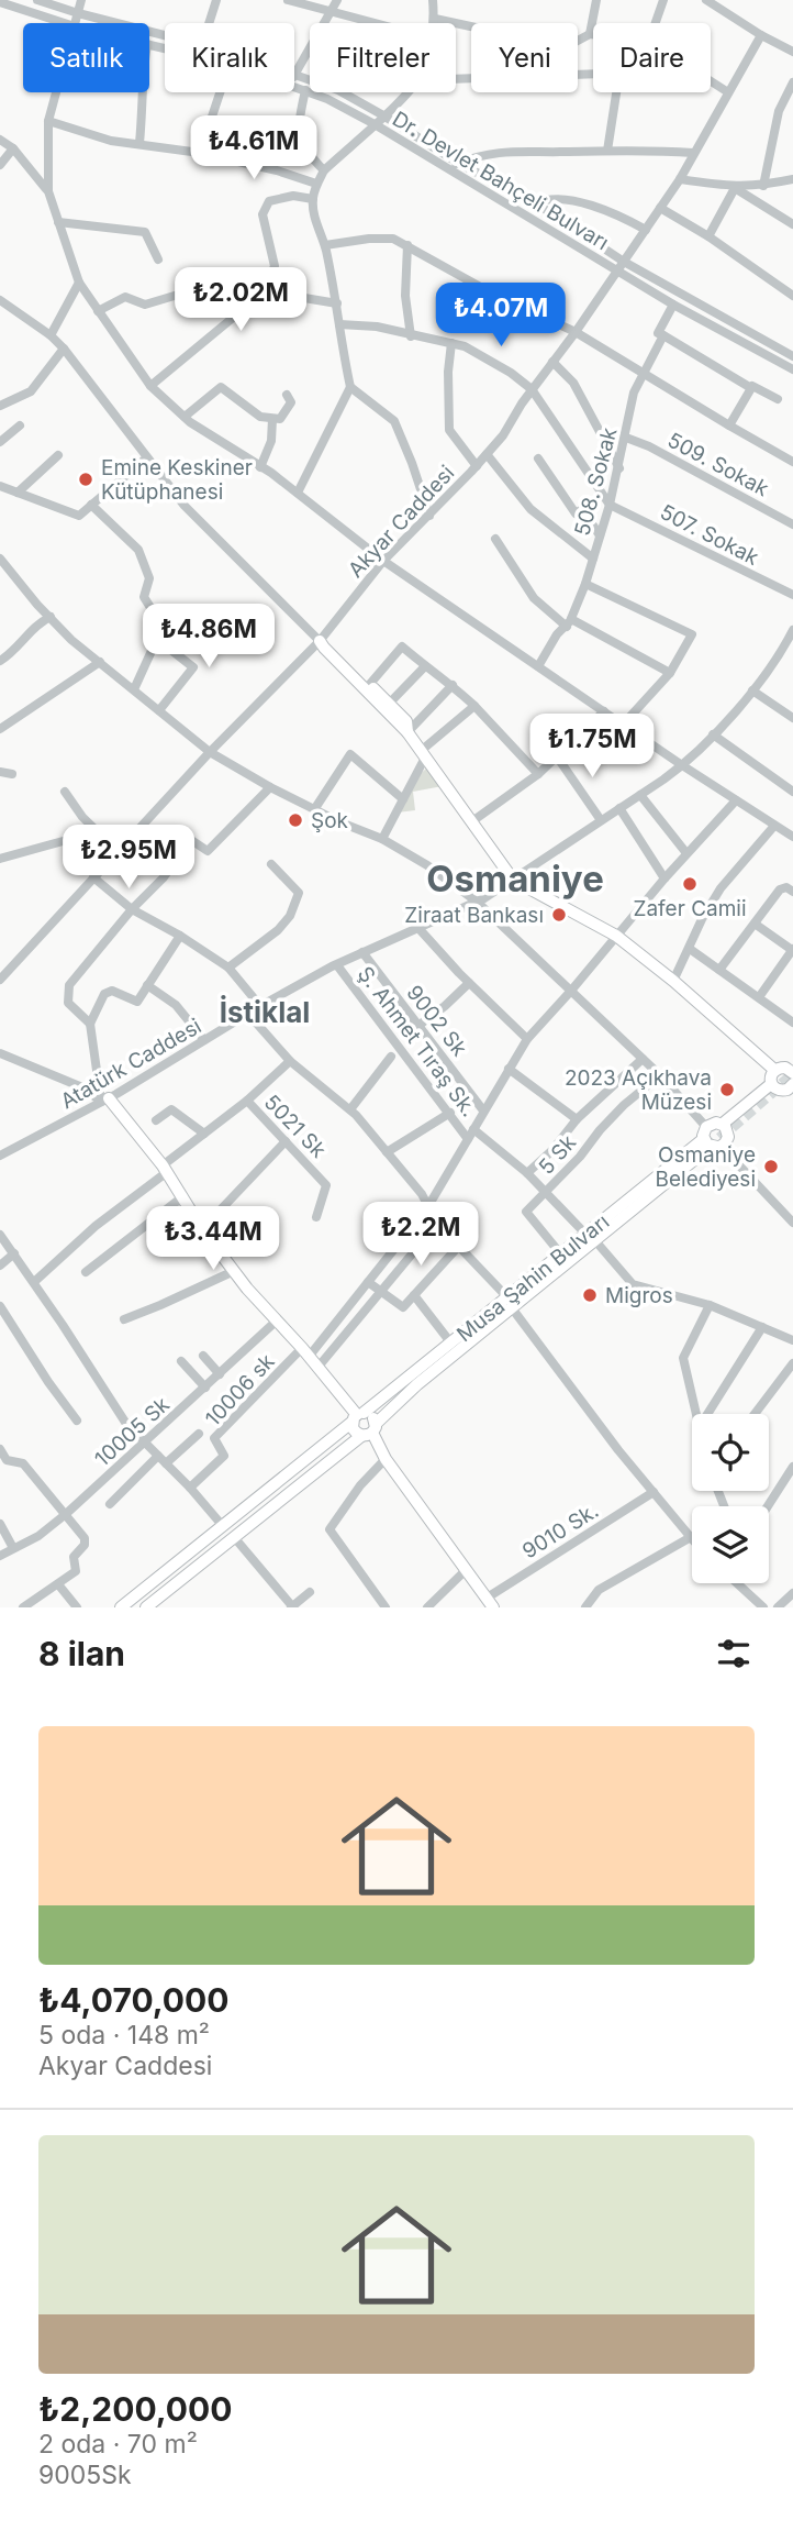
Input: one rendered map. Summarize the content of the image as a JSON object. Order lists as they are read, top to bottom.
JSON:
{
  "streets": {
    "main road": ["Musa Şahin Bulvarı"],
    "street": [
      "Dr. Devlet Bahçeli Bulvarı",
      "509. Sokak",
      "508. Sokak",
      "Akyar Caddesi",
      "507. Sokak",
      "9002 Sk",
      "Ş. Ahmet Tıraş Sk.",
      "Atatürk Caddesi",
      "5021 Sk",
      "5 Sk",
      "10006 sk",
      "10005 Sk",
      "9010 Sk."
    ]
  },
  "crossings": [
    ["Dr. Devlet Bahçeli Bulvarı", "508. Sokak"],
    ["Dr. Devlet Bahçeli Bulvarı", "Akyar Caddesi"],
    ["509. Sokak", "508. Sokak"],
    ["508. Sokak", "507. Sokak"],
    ["9002 Sk", "Atatürk Caddesi"],
    ["Ş. Ahmet Tıraş Sk.", "Atatürk Caddesi"]
  ],
  "districts": ["Osmaniye", "İstiklal"],
  "places": [
    "Emine Keskiner Kütüphanesi",
    "Şok",
    "Zafer Camii",
    "Ziraat Bankası",
    "2023 Açıkhava Müzesi",
    "Osmaniye Belediyesi",
    "Migros"
  ],
  "page": {
    "chip": [
      "Satılık",
      "Kiralık",
      "Filtreler",
      "Yeni",
      "Daire"
    ],
    "price": [
      "₺4.61M",
      "₺2.02M",
      "₺4.07M",
      "₺4.86M",
      "₺1.75M",
      "₺2.95M",
      "₺2.2M",
      "₺3.44M"
    ],
    "heading": "8 ilan",
    "list": [
      {
        "name": "₺4,070,000",
        "note": "5 oda · 148 m² · Akyar Caddesi"
      },
      {
        "name": "₺2,200,000",
        "note": "2 oda · 70 m² · 9005Sk"
      }
    ]
  }
}
